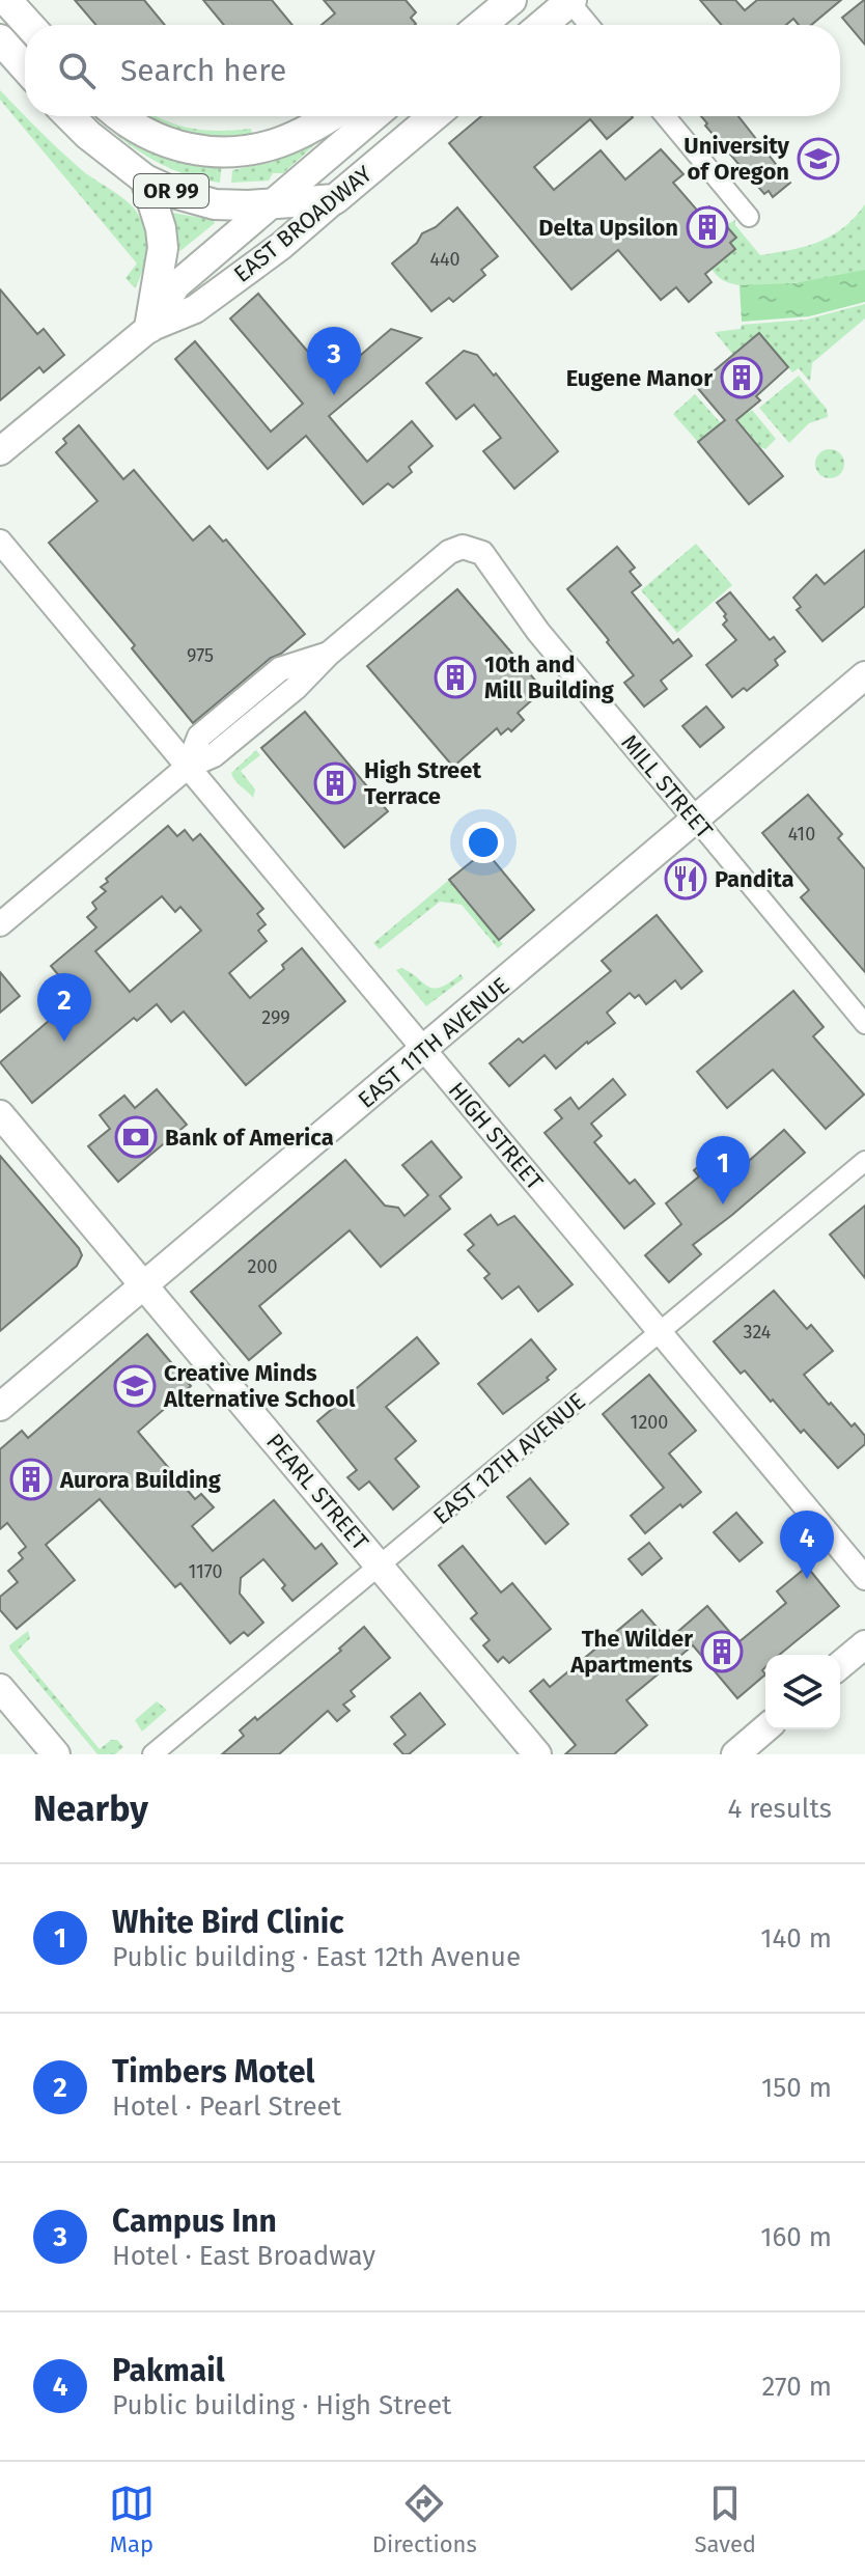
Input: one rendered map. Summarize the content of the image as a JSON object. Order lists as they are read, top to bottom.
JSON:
{
  "streets": {
    "main road": [
      "OR 99",
      "EAST BROADWAY",
      "EAST 11TH AVENUE",
      "PEARL STREET"
    ],
    "street": ["MILL STREET", "HIGH STREET", "EAST 12TH AVENUE"]
  },
  "crossings": [
    ["OR 99", "EAST BROADWAY"],
    ["MILL STREET", "EAST 11TH AVENUE"],
    ["MILL STREET", "HIGH STREET"],
    ["EAST 11TH AVENUE", "HIGH STREET"],
    ["EAST 11TH AVENUE", "PEARL STREET"],
    ["HIGH STREET", "EAST 12TH AVENUE"],
    ["EAST 12TH AVENUE", "PEARL STREET"]
  ],
  "places": {
    "school or university": ["University of Oregon", "Creative Minds Alternative School"],
    "building": [
      "Delta Upsilon",
      "Eugene Manor",
      "10th and Mill Building",
      "High Street Terrace",
      "Aurora Building",
      "The Wilder Apartments"
    ],
    "restaurant": ["Pandita"],
    "bank": ["Bank of America"]
  },
  "house_numbers": [
    "440",
    "975",
    "410",
    "299",
    "200",
    "324",
    "1200",
    "1170"
  ],
  "page": {
    "search": "Search here",
    "pins": [
      "3",
      "2",
      "1",
      "4"
    ],
    "heading": ["Nearby", "4 results"],
    "list": [
      {
        "mark": "1",
        "name": "White Bird Clinic",
        "note": "Public building · East 12th Avenue",
        "value": "140 m"
      },
      {
        "mark": "2",
        "name": "Timbers Motel",
        "note": "Hotel · Pearl Street",
        "value": "150 m"
      },
      {
        "mark": "3",
        "name": "Campus Inn",
        "note": "Hotel · East Broadway",
        "value": "160 m"
      },
      {
        "mark": "4",
        "name": "Pakmail",
        "note": "Public building · High Street",
        "value": "270 m"
      }
    ],
    "nav": ["Map", "Directions", "Saved"]
  }
}
